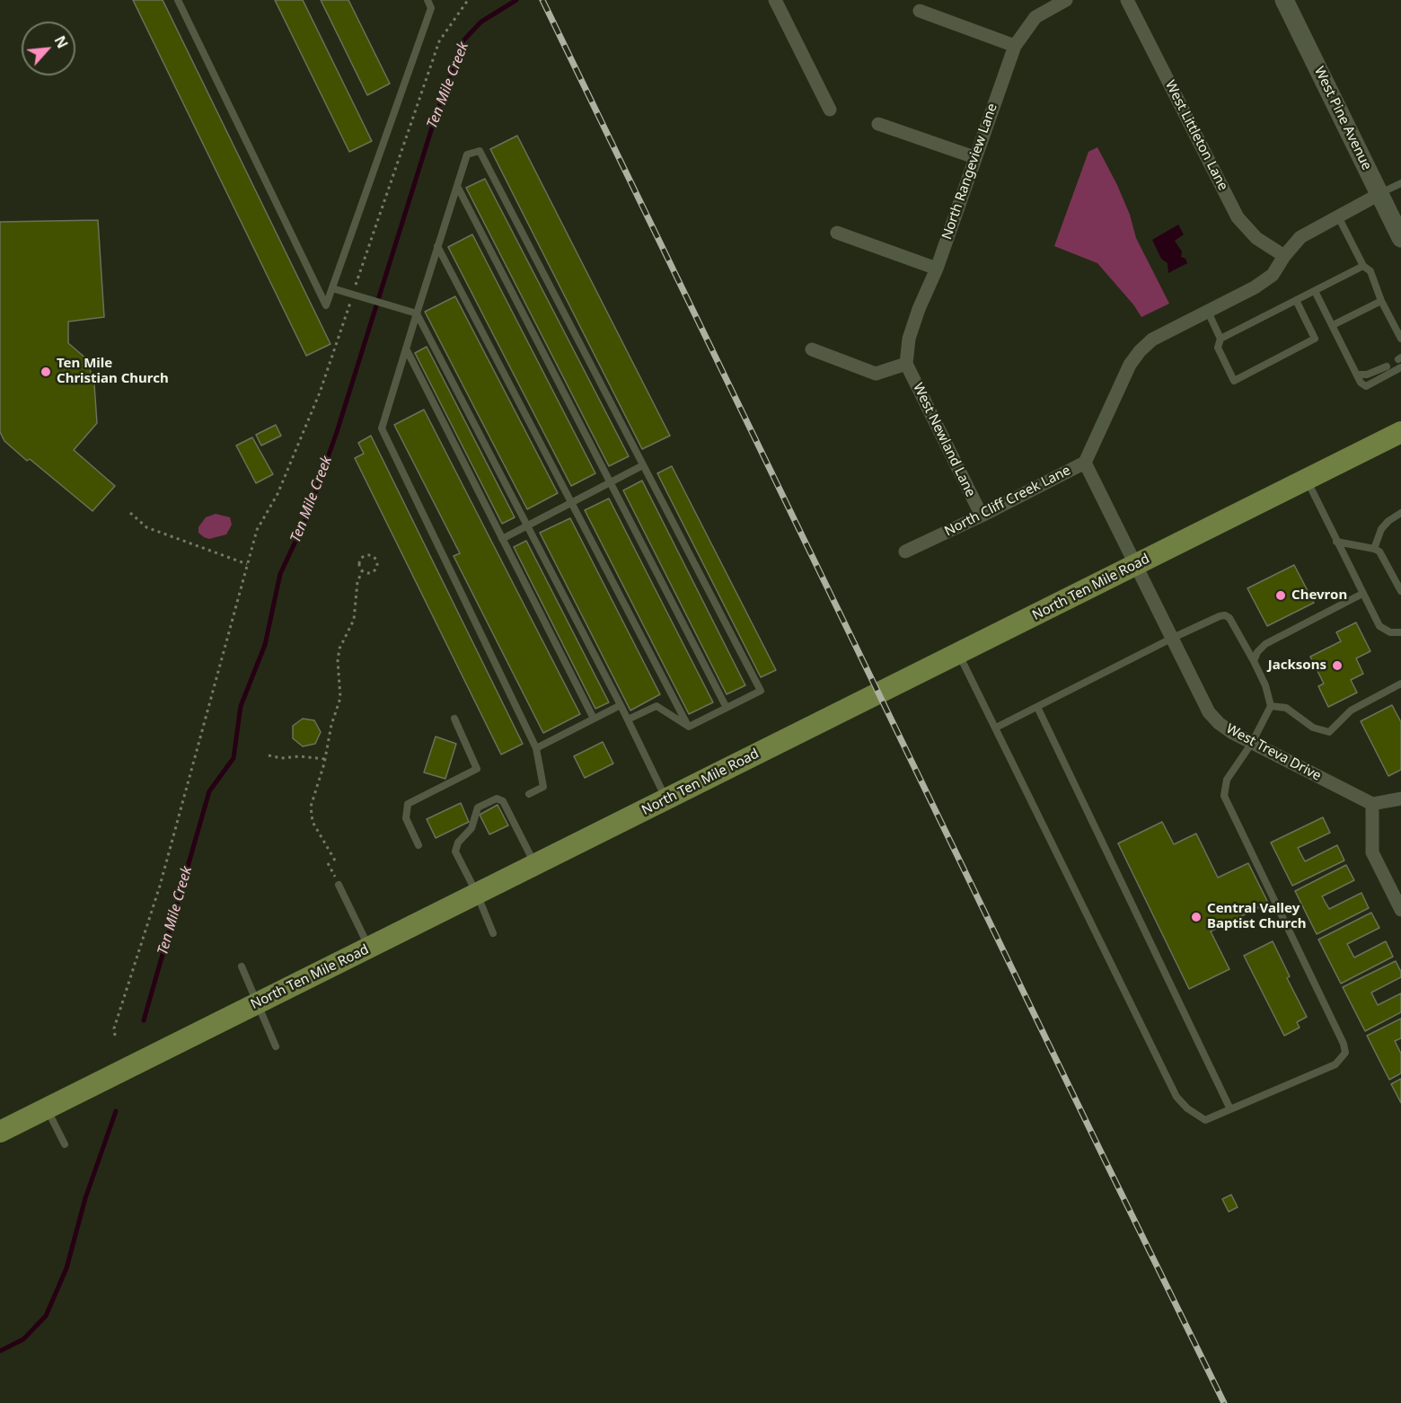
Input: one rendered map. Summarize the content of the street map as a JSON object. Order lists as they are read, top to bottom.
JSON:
{
  "streets": {
    "main road": ["North Ten Mile Road"],
    "street": [
      "West Pine Avenue",
      "West Littleton Lane",
      "North Rangeview Lane",
      "West Newland Lane",
      "North Cliff Creek Lane",
      "West Treva Drive"
    ]
  },
  "crossings": [
    ["West Pine Avenue", "North Cliff Creek Lane"],
    ["West Littleton Lane", "North Cliff Creek Lane"],
    ["North Rangeview Lane", "West Newland Lane"],
    ["West Newland Lane", "North Cliff Creek Lane"],
    ["North Cliff Creek Lane", "West Treva Drive"],
    ["North Ten Mile Road", "West Treva Drive"]
  ],
  "water": ["Ten Mile Creek"],
  "places": [
    "Ten Mile Christian Church",
    "Chevron",
    "Jacksons",
    "Central Valley Baptist Church"
  ],
  "north": "top right"
}
